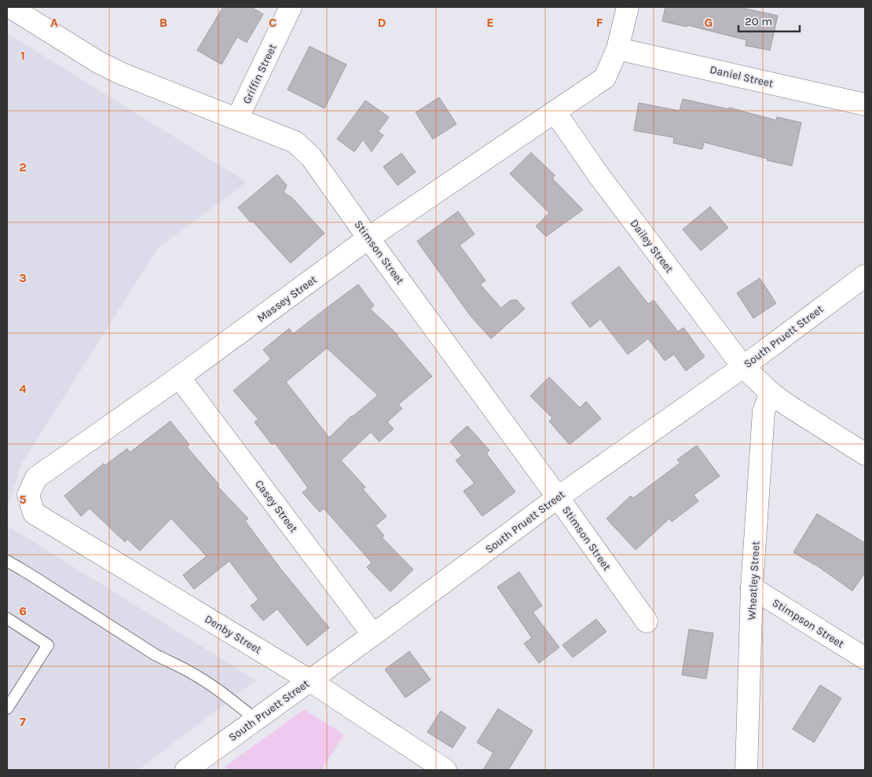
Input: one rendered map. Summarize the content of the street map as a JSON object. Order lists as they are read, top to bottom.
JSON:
{
  "streets": {
    "street": [
      "Griffin Street",
      "Daniel Street",
      "Dailey Street",
      "Stimson Street",
      "Massey Street",
      "South Pruett Street",
      "Casey Street",
      "Wheatley Street",
      "Stimpson Street",
      "Denby Street"
    ]
  },
  "crossings": [
    ["Griffin Street", "Stimson Street"],
    ["Dailey Street", "Massey Street"],
    ["Dailey Street", "South Pruett Street"],
    ["Dailey Street", "Wheatley Street"],
    ["Stimson Street", "Massey Street"],
    ["Stimson Street", "South Pruett Street"],
    ["Massey Street", "Casey Street"],
    ["Massey Street", "Denby Street"],
    ["South Pruett Street", "Casey Street"],
    ["South Pruett Street", "Denby Street"],
    ["Wheatley Street", "Stimpson Street"]
  ],
  "scale_bar": "20 m",
  "grid": {
    "columns": [
      "A",
      "B",
      "C",
      "D",
      "E",
      "F",
      "G"
    ],
    "rows": [
      "1",
      "2",
      "3",
      "4",
      "5",
      "6",
      "7"
    ]
  }
}
